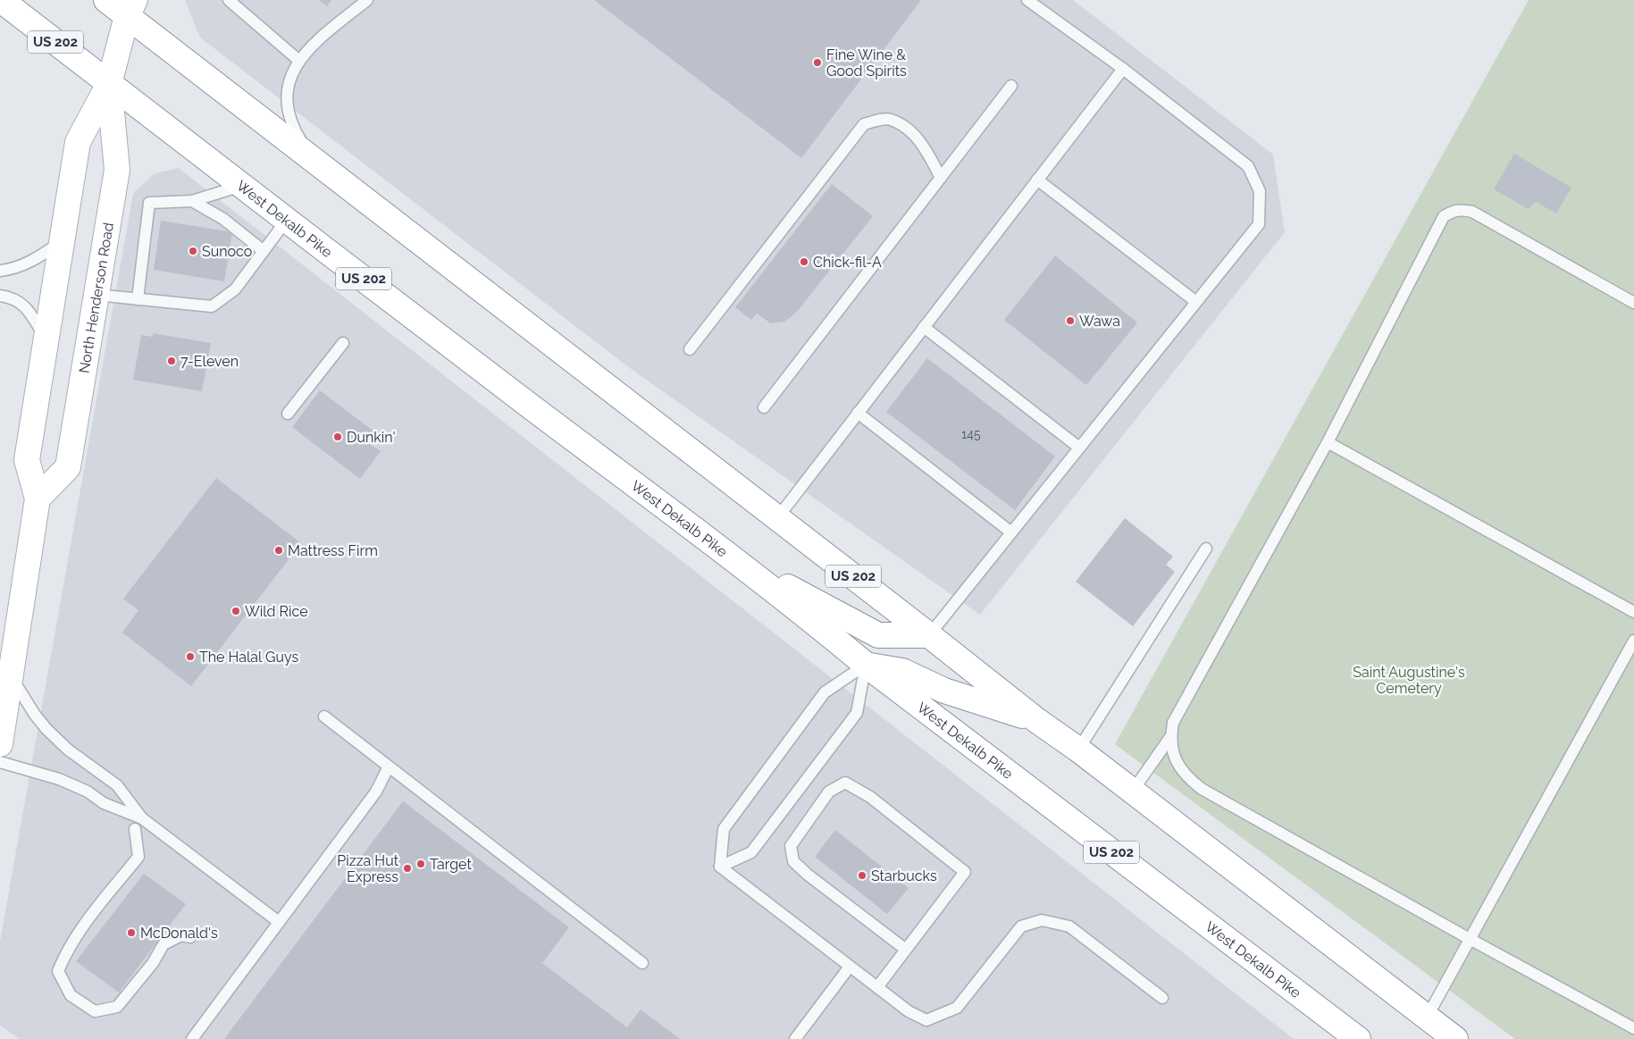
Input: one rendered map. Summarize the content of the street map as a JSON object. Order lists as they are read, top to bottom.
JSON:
{
  "streets": {
    "main road": ["US 202", "West Dekalb Pike", "North Henderson Road"]
  },
  "crossings": [
    ["US 202", "North Henderson Road"],
    ["West Dekalb Pike", "North Henderson Road"]
  ],
  "parks": ["Saint Augustine's Cemetery"],
  "places": [
    "Fine Wine & Good Spirits",
    "Sunoco",
    "Chick-fil-A",
    "Wawa",
    "7-Eleven",
    "Dunkin'",
    "Mattress Firm",
    "Wild Rice",
    "The Halal Guys",
    "Target",
    "Pizza Hut Express",
    "Starbucks",
    "McDonald's"
  ],
  "house_numbers": ["145"]
}
